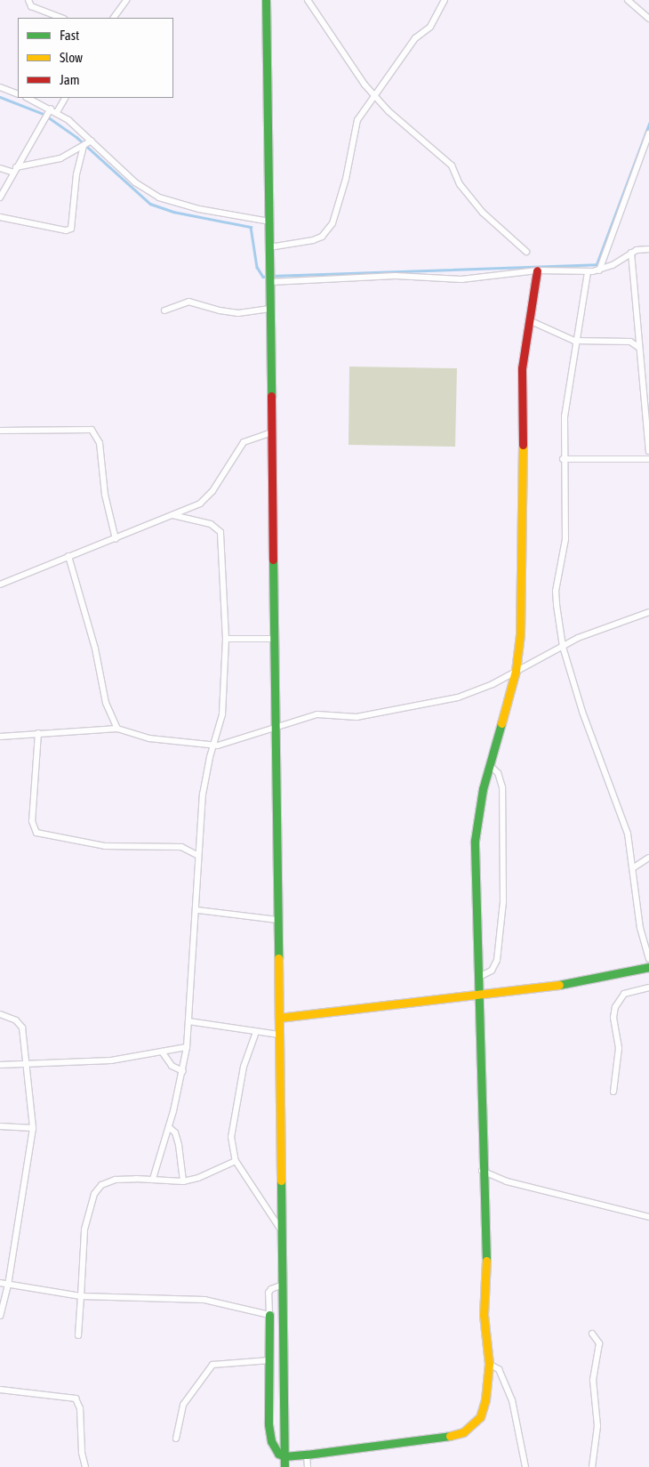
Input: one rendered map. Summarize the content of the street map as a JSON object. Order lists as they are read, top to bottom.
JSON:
{
  "legend": ["Fast", "Slow", "Jam"]
}
